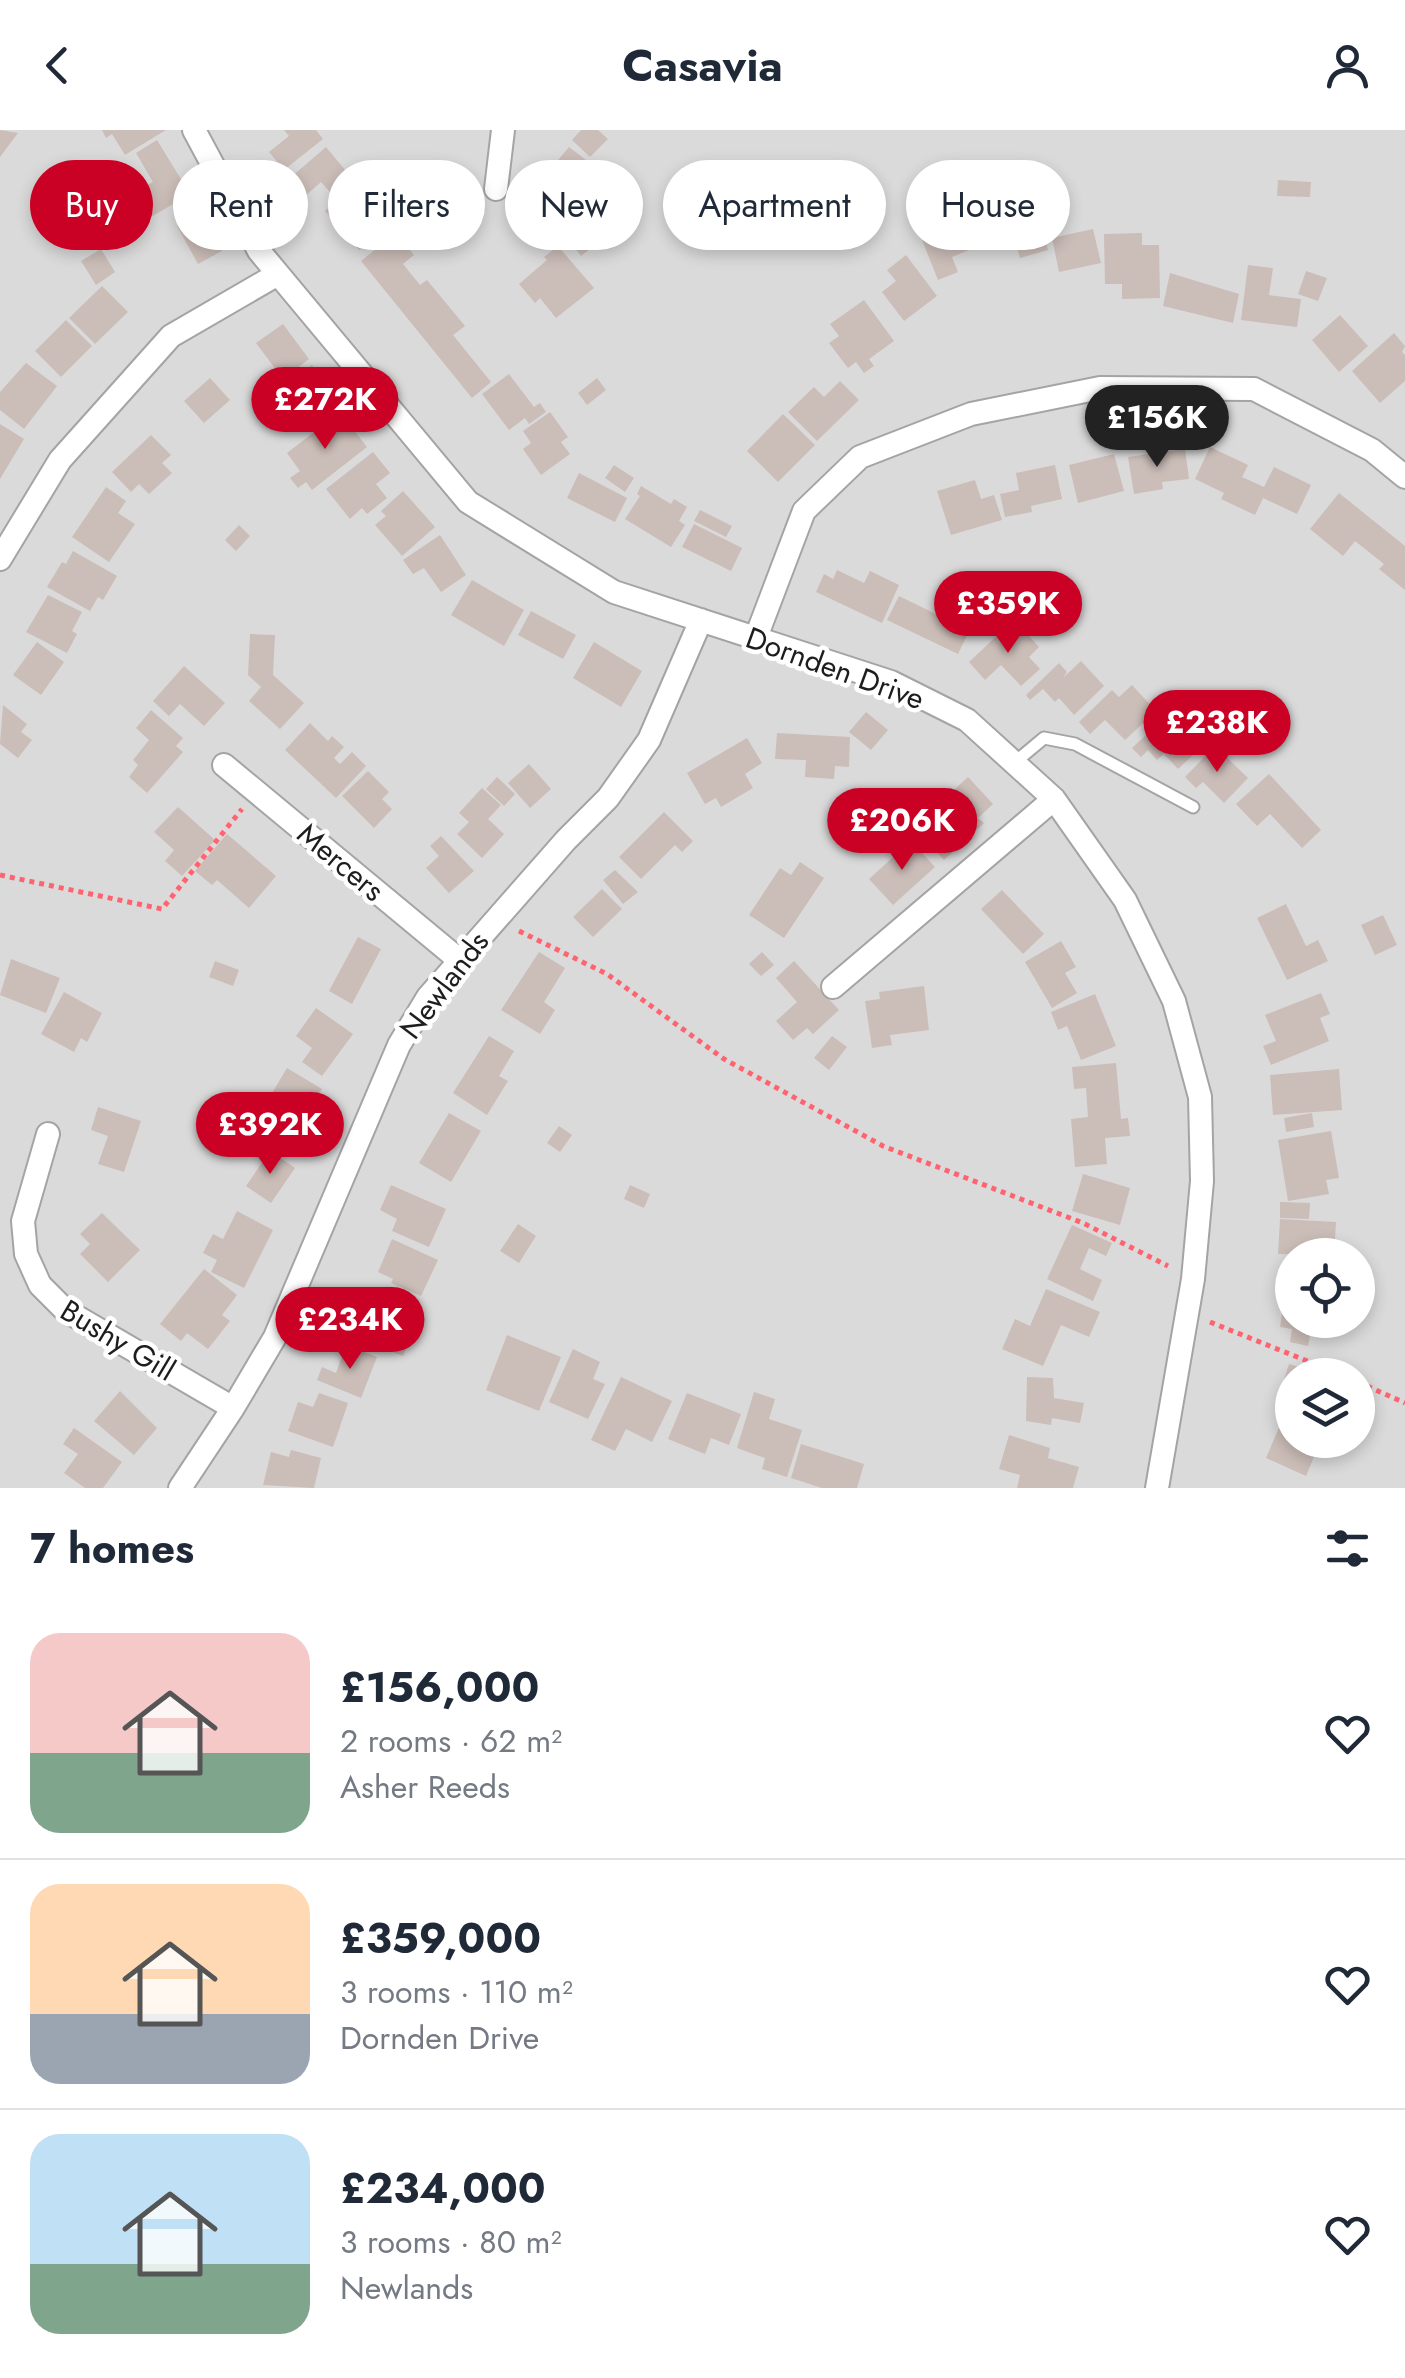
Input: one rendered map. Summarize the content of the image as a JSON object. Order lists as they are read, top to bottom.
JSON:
{
  "streets": {
    "street": [
      "Dornden Drive",
      "Mercers",
      "Newlands",
      "Bushy Gill"
    ]
  },
  "crossings": [
    ["Dornden Drive", "Newlands"],
    ["Mercers", "Newlands"],
    ["Newlands", "Bushy Gill"]
  ],
  "page": {
    "header": "Casavia",
    "chip": [
      "Buy",
      "Rent",
      "Filters",
      "New",
      "Apartment",
      "House"
    ],
    "price": [
      "£272K",
      "£156K",
      "£359K",
      "£238K",
      "£206K",
      "£392K",
      "£234K"
    ],
    "heading": "7 homes",
    "list": [
      {
        "name": "£156,000",
        "note": "2 rooms · 62 m² · Asher Reeds"
      },
      {
        "name": "£359,000",
        "note": "3 rooms · 110 m² · Dornden Drive"
      },
      {
        "name": "£234,000",
        "note": "3 rooms · 80 m² · Newlands"
      }
    ]
  }
}
